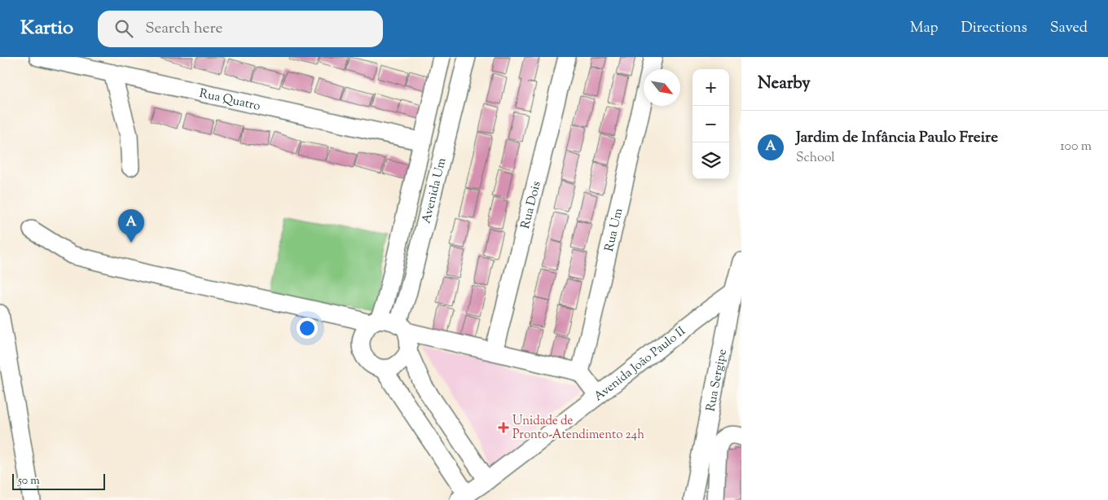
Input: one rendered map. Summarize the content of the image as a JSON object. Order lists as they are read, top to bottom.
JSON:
{
  "streets": {
    "street": [
      "Rua Quatro",
      "Avenida Um",
      "Rua Dois",
      "Rua Um",
      "Avenida João Paulo II",
      "Rua Sergipe"
    ]
  },
  "crossings": [
    ["Rua Quatro", "Avenida Um"],
    ["Avenida João Paulo II", "Rua Sergipe"]
  ],
  "places": {
    "health": ["Unidade de Pronto-Atendimento 24h"]
  },
  "scale_bar": "50 m",
  "north": "bottom right",
  "page": {
    "header": "Kartio",
    "search": "Search here",
    "nav": ["Map", "Directions", "Saved"],
    "heading": "Nearby",
    "map_buttons": ["+", "−"],
    "list": [
      {
        "mark": "A",
        "name": "Jardim de Infância Paulo Freire",
        "note": "School",
        "value": "100 m"
      }
    ],
    "pins": "A",
    "scale": "50 m"
  }
}
